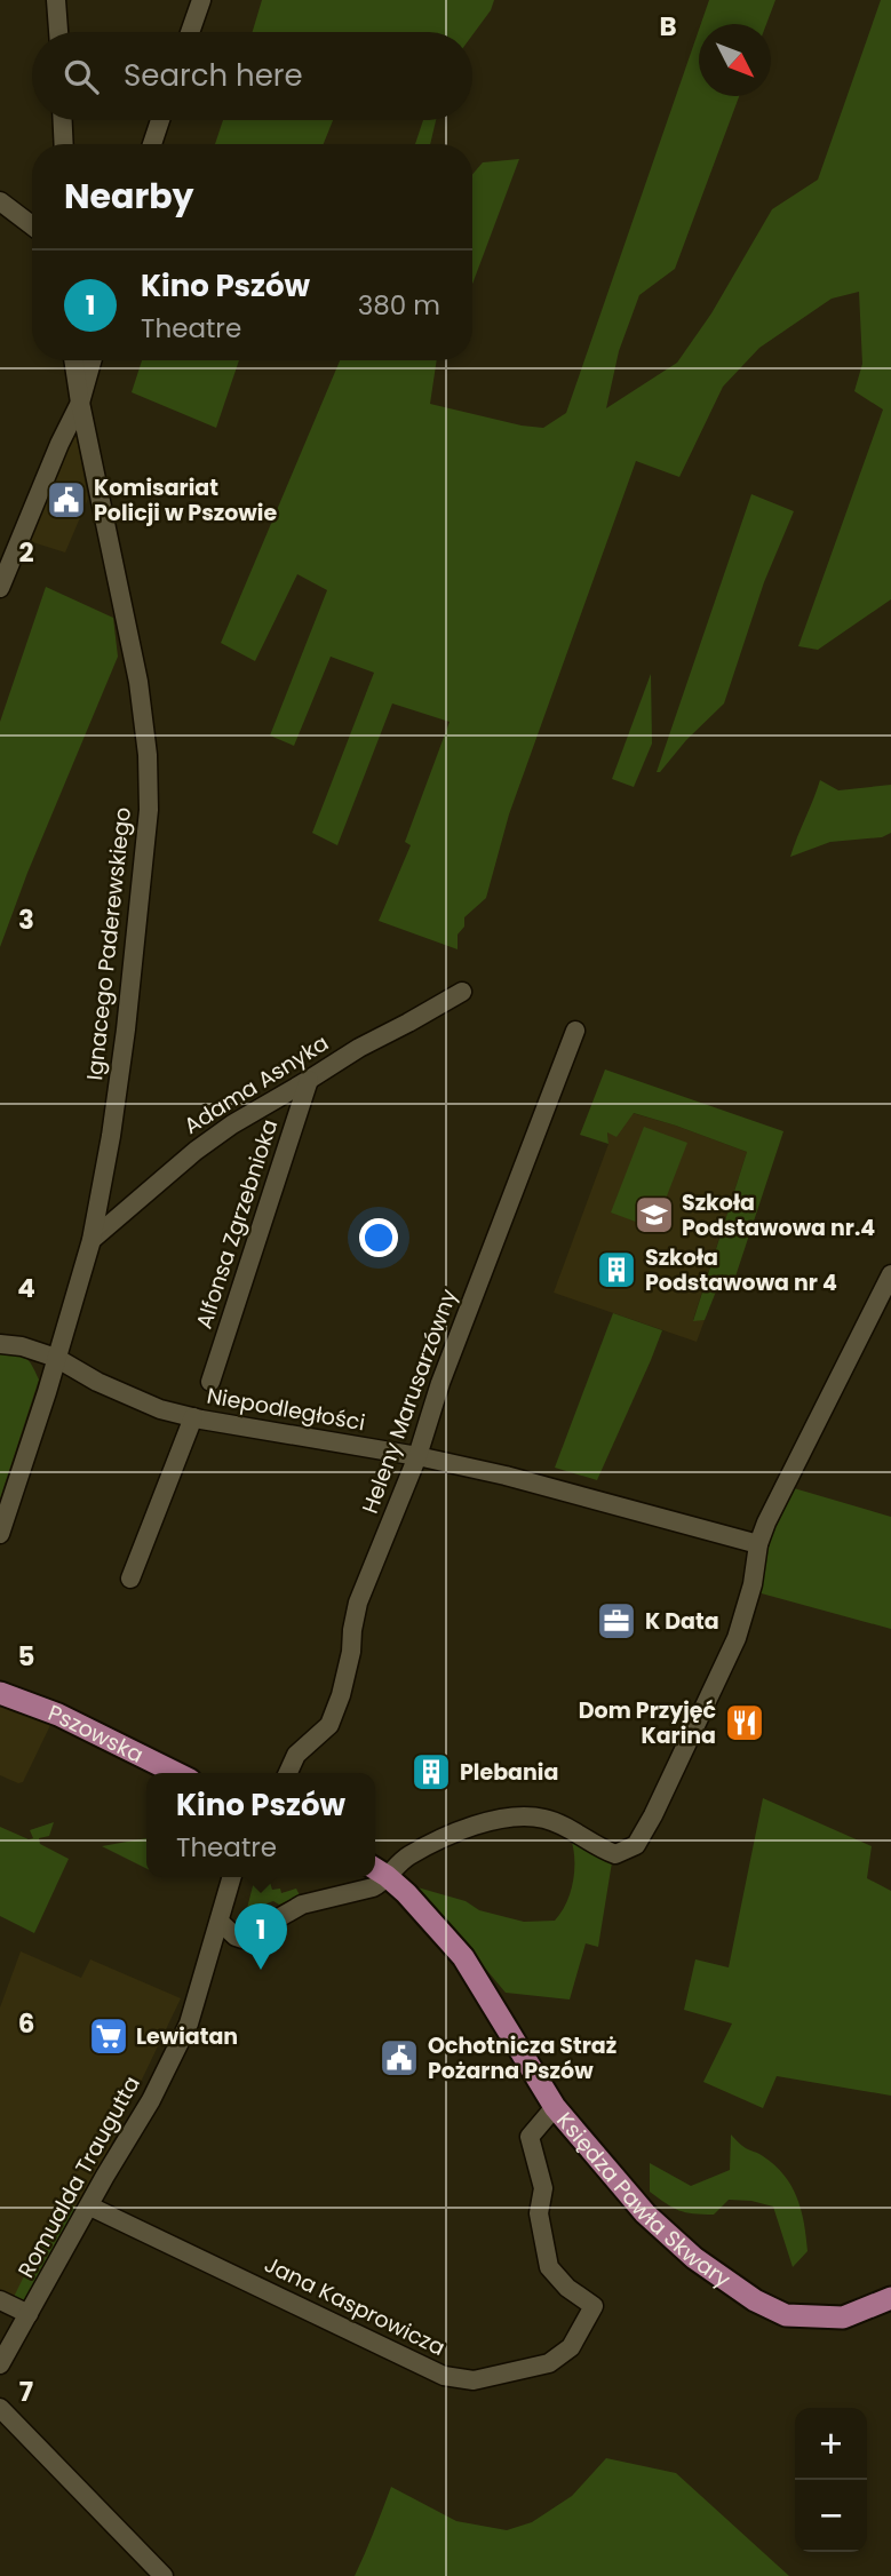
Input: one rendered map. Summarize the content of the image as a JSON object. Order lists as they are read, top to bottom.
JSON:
{
  "streets": {
    "main road": ["Pszowska", "Księdza Pawła Skwary"],
    "street": [
      "Ignacego Paderewskiego",
      "Adama Asnyka",
      "Alfonsa Zgrzebnioka",
      "Heleny Marusarzówny",
      "Niepodległości",
      "Romualda Traugutta",
      "Jana Kasprowicza"
    ]
  },
  "crossings": [
    ["Ignacego Paderewskiego", "Adama Asnyka"],
    ["Ignacego Paderewskiego", "Niepodległości"],
    ["Adama Asnyka", "Alfonsa Zgrzebnioka"],
    ["Heleny Marusarzówny", "Niepodległości"],
    ["Romualda Traugutta", "Jana Kasprowicza"],
    ["Księdza Pawła Skwary", "Jana Kasprowicza"]
  ],
  "places": {
    "public building": ["Komisariat Policji w Pszowie", "Ochotnicza Straż Pożarna Pszów"],
    "school or university": ["Szkoła Podstawowa nr.4"],
    "building": ["Szkoła Podstawowa nr 4", "Plebania"],
    "office": ["K Data"],
    "restaurant": ["Dom Przyjęć Karina"],
    "supermarket": ["Lewiatan"]
  },
  "north": "bottom right",
  "page": {
    "search": "Search here",
    "heading": "Nearby",
    "list": [
      {
        "mark": "1",
        "name": "Kino Pszów",
        "note": "Theatre",
        "value": "380 m"
      }
    ],
    "popup": ["Kino Pszów", "Theatre"],
    "pins": "1",
    "map_buttons": ["+", "−"]
  },
  "grid": {
    "columns": ["B"],
    "rows": [
      "2",
      "3",
      "4",
      "5",
      "6",
      "7"
    ]
  }
}
